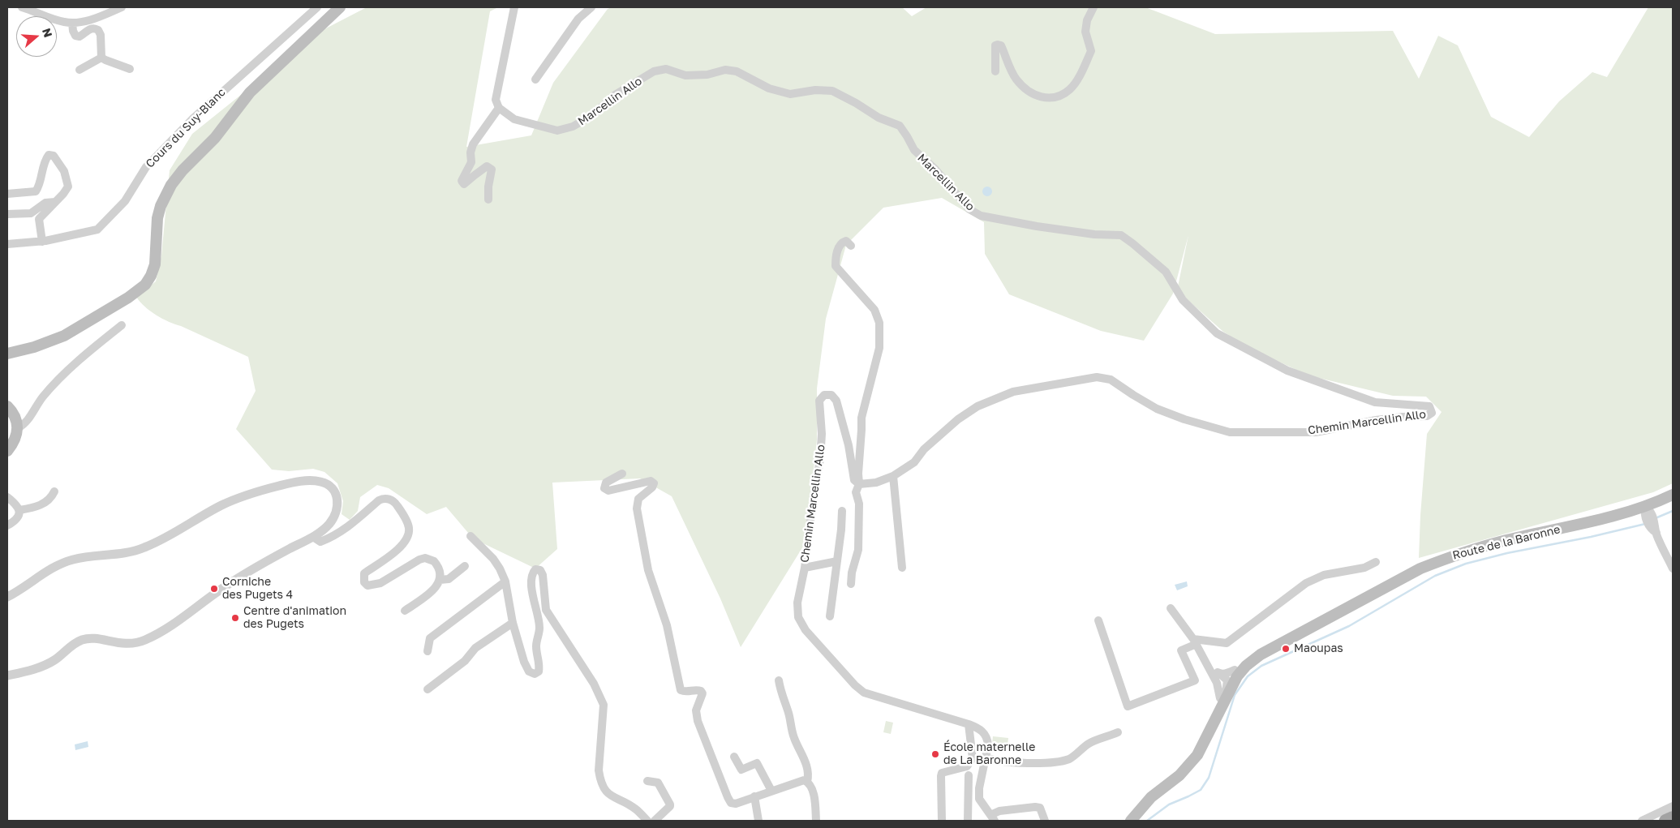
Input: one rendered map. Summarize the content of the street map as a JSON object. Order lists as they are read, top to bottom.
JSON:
{
  "streets": {
    "main road": ["Route de la Baronne"],
    "street": ["Marcellin Allo", "Cours du Suy-Blanc", "Chemin Marcellin Allo"]
  },
  "crossings": [
    ["Marcellin Allo", "Chemin Marcellin Allo"]
  ],
  "places": [
    "Corniche des Pugets 4",
    "Centre d'animation des Pugets",
    "Maoupas",
    "École maternelle de La Baronne"
  ],
  "north": "right"
}
